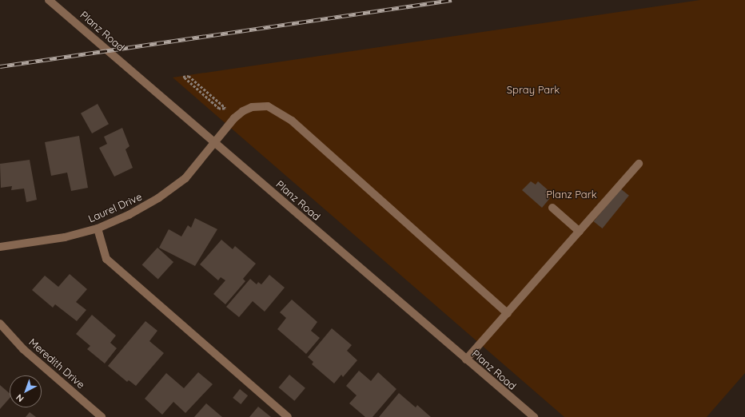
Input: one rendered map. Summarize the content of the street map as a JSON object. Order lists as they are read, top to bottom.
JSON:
{
  "streets": {
    "street": ["Planz Road", "Laurel Drive", "Meredith Drive"]
  },
  "crossings": [
    ["Planz Road", "Laurel Drive"]
  ],
  "parks": ["Spray Park", "Planz Park"],
  "north": "bottom left"
}
